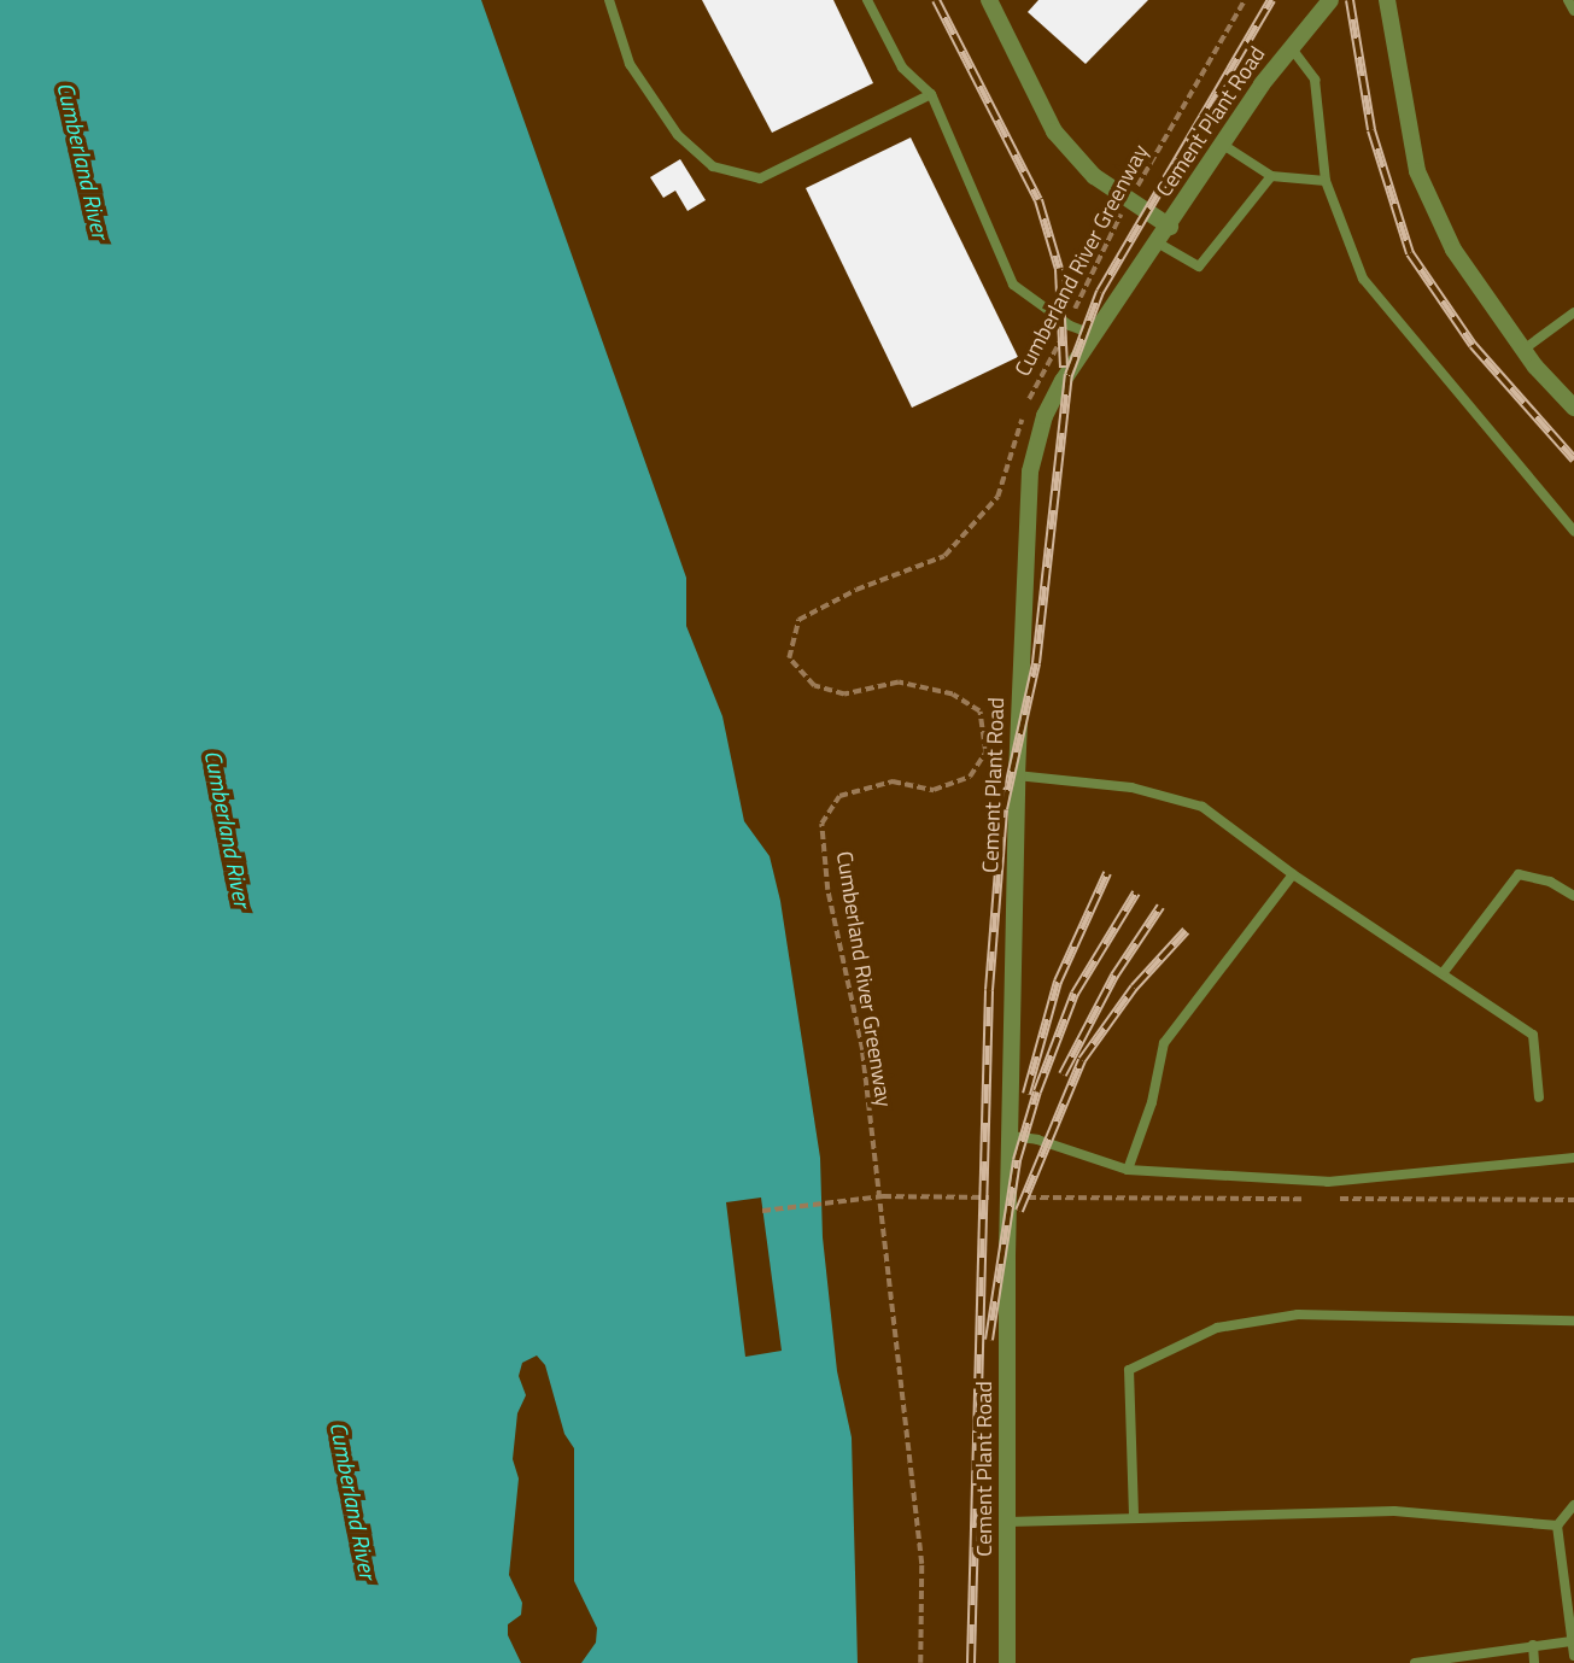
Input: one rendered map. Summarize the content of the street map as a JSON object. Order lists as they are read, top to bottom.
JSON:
{
  "streets": {
    "street": ["Cement Plant Road"],
    "path": ["Cumberland River Greenway"]
  },
  "water": ["Cumberland River"]
}
